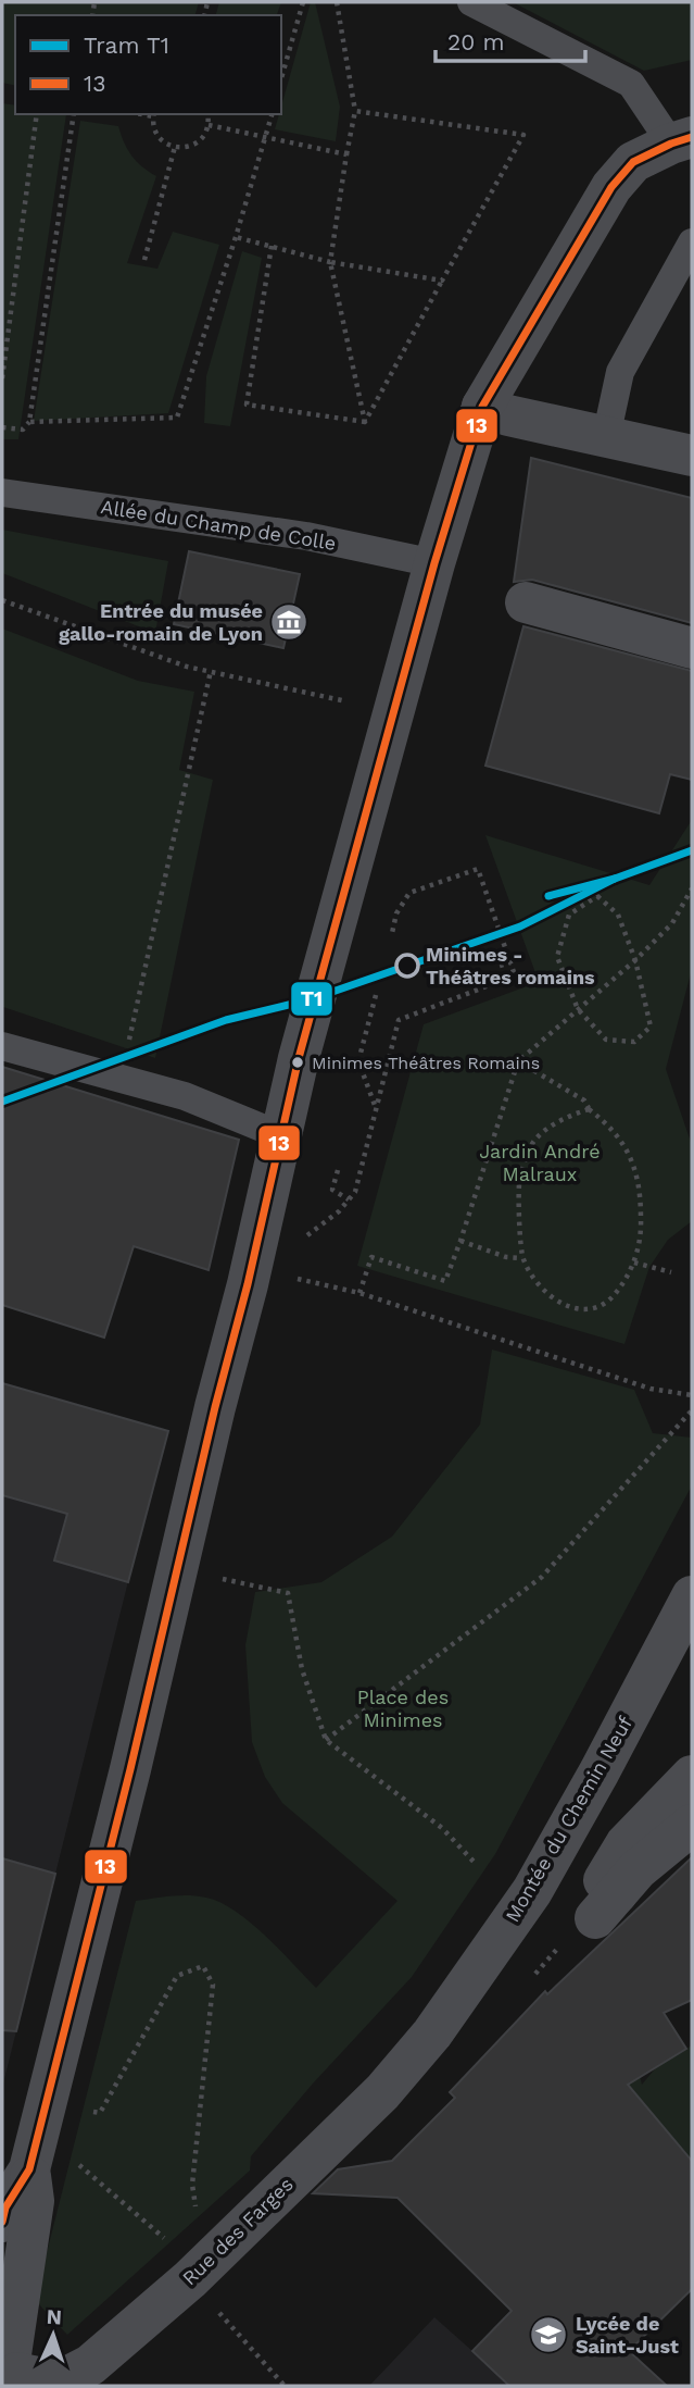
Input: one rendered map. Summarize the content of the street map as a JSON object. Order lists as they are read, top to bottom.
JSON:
{
  "streets": {
    "street": ["Montée du Chemin Neuf", "Rue des Farges"],
    "lane": ["Allée du Champ de Colle"]
  },
  "crossings": [
    ["Montée du Chemin Neuf", "Rue des Farges"]
  ],
  "parks": ["Jardin André Malraux", "Place des Minimes"],
  "places": {
    "museum": ["Entrée du musée gallo-romain de Lyon"],
    "other": ["Minimes - Théâtres romains", "Minimes Théâtres Romains"],
    "school or university": ["Lycée de Saint-Just"]
  },
  "lines": ["transit line 13", "tram line T1"],
  "legend": ["Tram T1", "13"],
  "scale_bar": "20 m",
  "north": "top"
}
